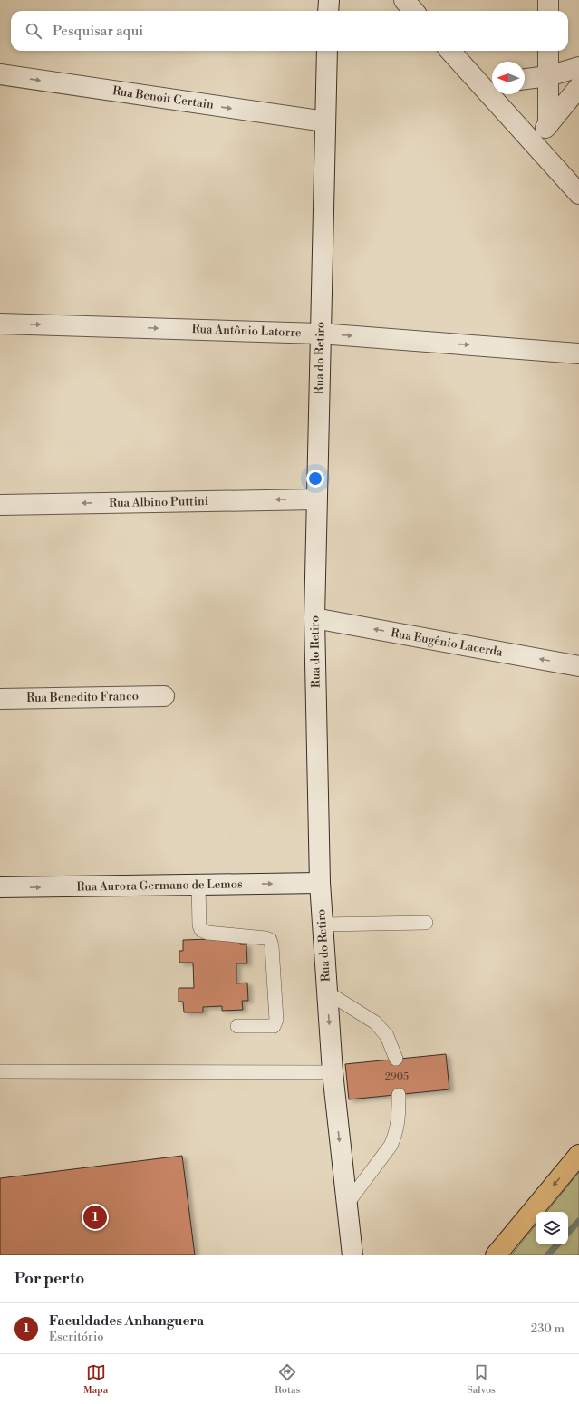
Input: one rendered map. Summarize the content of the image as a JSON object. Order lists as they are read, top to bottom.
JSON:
{
  "streets": {
    "street": [
      "Rua Benoit Certain",
      "Rua Antônio Latorre",
      "Rua do Retiro",
      "Rua Albino Puttini",
      "Rua Eugênio Lacerda",
      "Rua Benedito Franco",
      "Rua Aurora Germano de Lemos"
    ]
  },
  "crossings": [
    ["Rua Benoit Certain", "Rua do Retiro"],
    ["Rua Antônio Latorre", "Rua do Retiro"],
    ["Rua do Retiro", "Rua Albino Puttini"],
    ["Rua do Retiro", "Rua Eugênio Lacerda"],
    ["Rua do Retiro", "Rua Aurora Germano de Lemos"]
  ],
  "one_way": [
    "Rua Benoit Certain",
    "Rua Antônio Latorre",
    "Rua Albino Puttini",
    "Rua Eugênio Lacerda",
    "Rua Aurora Germano de Lemos"
  ],
  "house_numbers": ["2905"],
  "north": "left",
  "page": {
    "search": "Pesquisar aqui",
    "pins": "1",
    "heading": "Por perto",
    "list": [
      {
        "mark": "1",
        "name": "Faculdades Anhanguera",
        "note": "Escritório",
        "value": "230 m"
      }
    ],
    "nav": ["Mapa", "Rotas", "Salvos"]
  }
}
